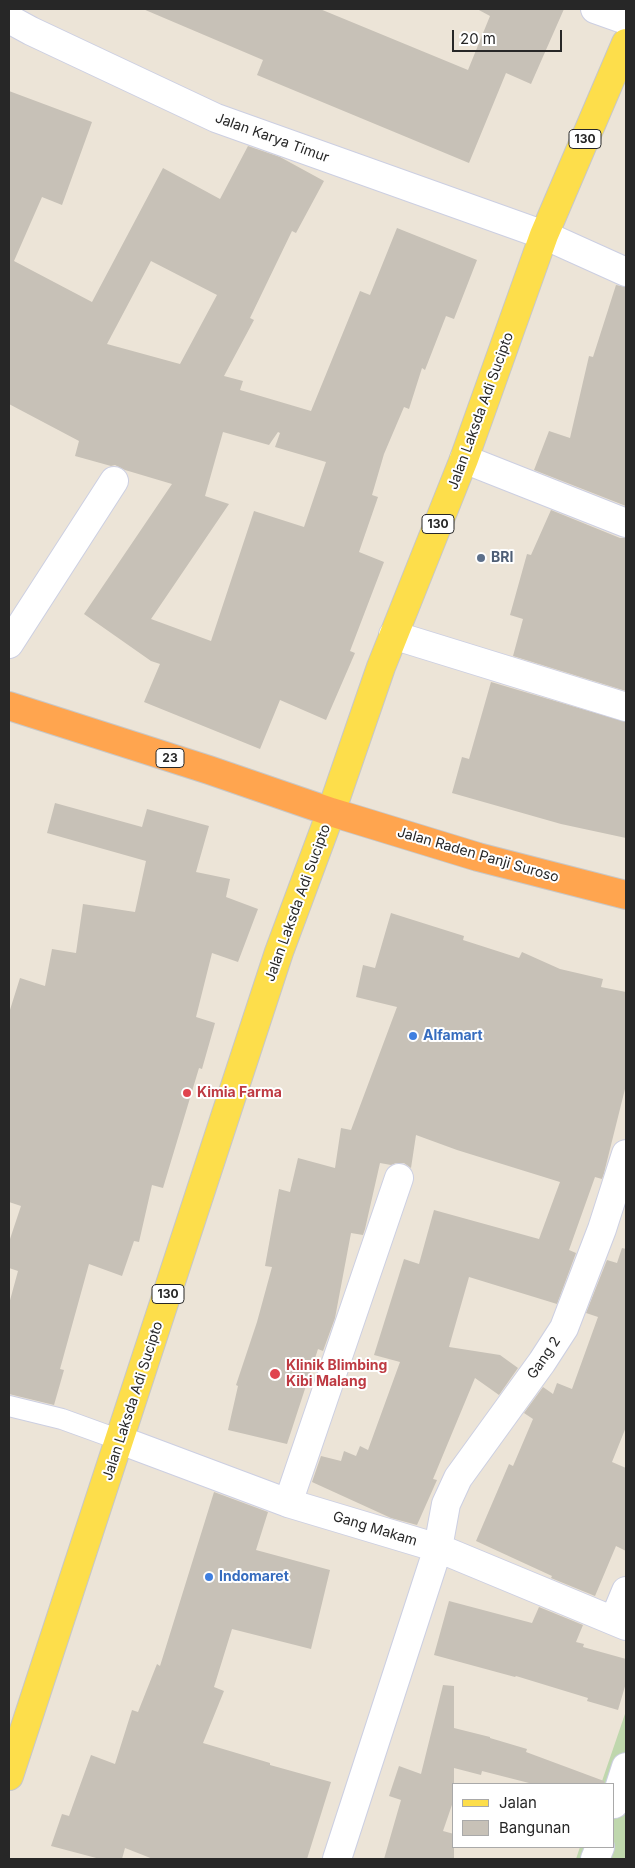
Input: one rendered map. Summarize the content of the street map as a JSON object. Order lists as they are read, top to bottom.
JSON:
{
  "streets": {
    "highway": ["23", "Jalan Raden Panji Suroso"],
    "main road": ["130", "Jalan Laksda Adi Sucipto"],
    "street": ["Jalan Karya Timur", "Gang 2", "Gang Makam"]
  },
  "crossings": [
    ["Jalan Karya Timur", "Jalan Laksda Adi Sucipto"],
    ["Jalan Laksda Adi Sucipto", "23"],
    ["Jalan Laksda Adi Sucipto", "Jalan Raden Panji Suroso"],
    ["Jalan Laksda Adi Sucipto", "Gang Makam"],
    ["23", "Jalan Raden Panji Suroso"],
    ["Gang 2", "Gang Makam"]
  ],
  "places": [
    "BRI",
    "Alfamart",
    "Kimia Farma",
    "Klinik Blimbing Kibi Malang",
    "Indomaret"
  ],
  "legend": ["Jalan", "Bangunan"],
  "scale_bar": "20 m"
}
